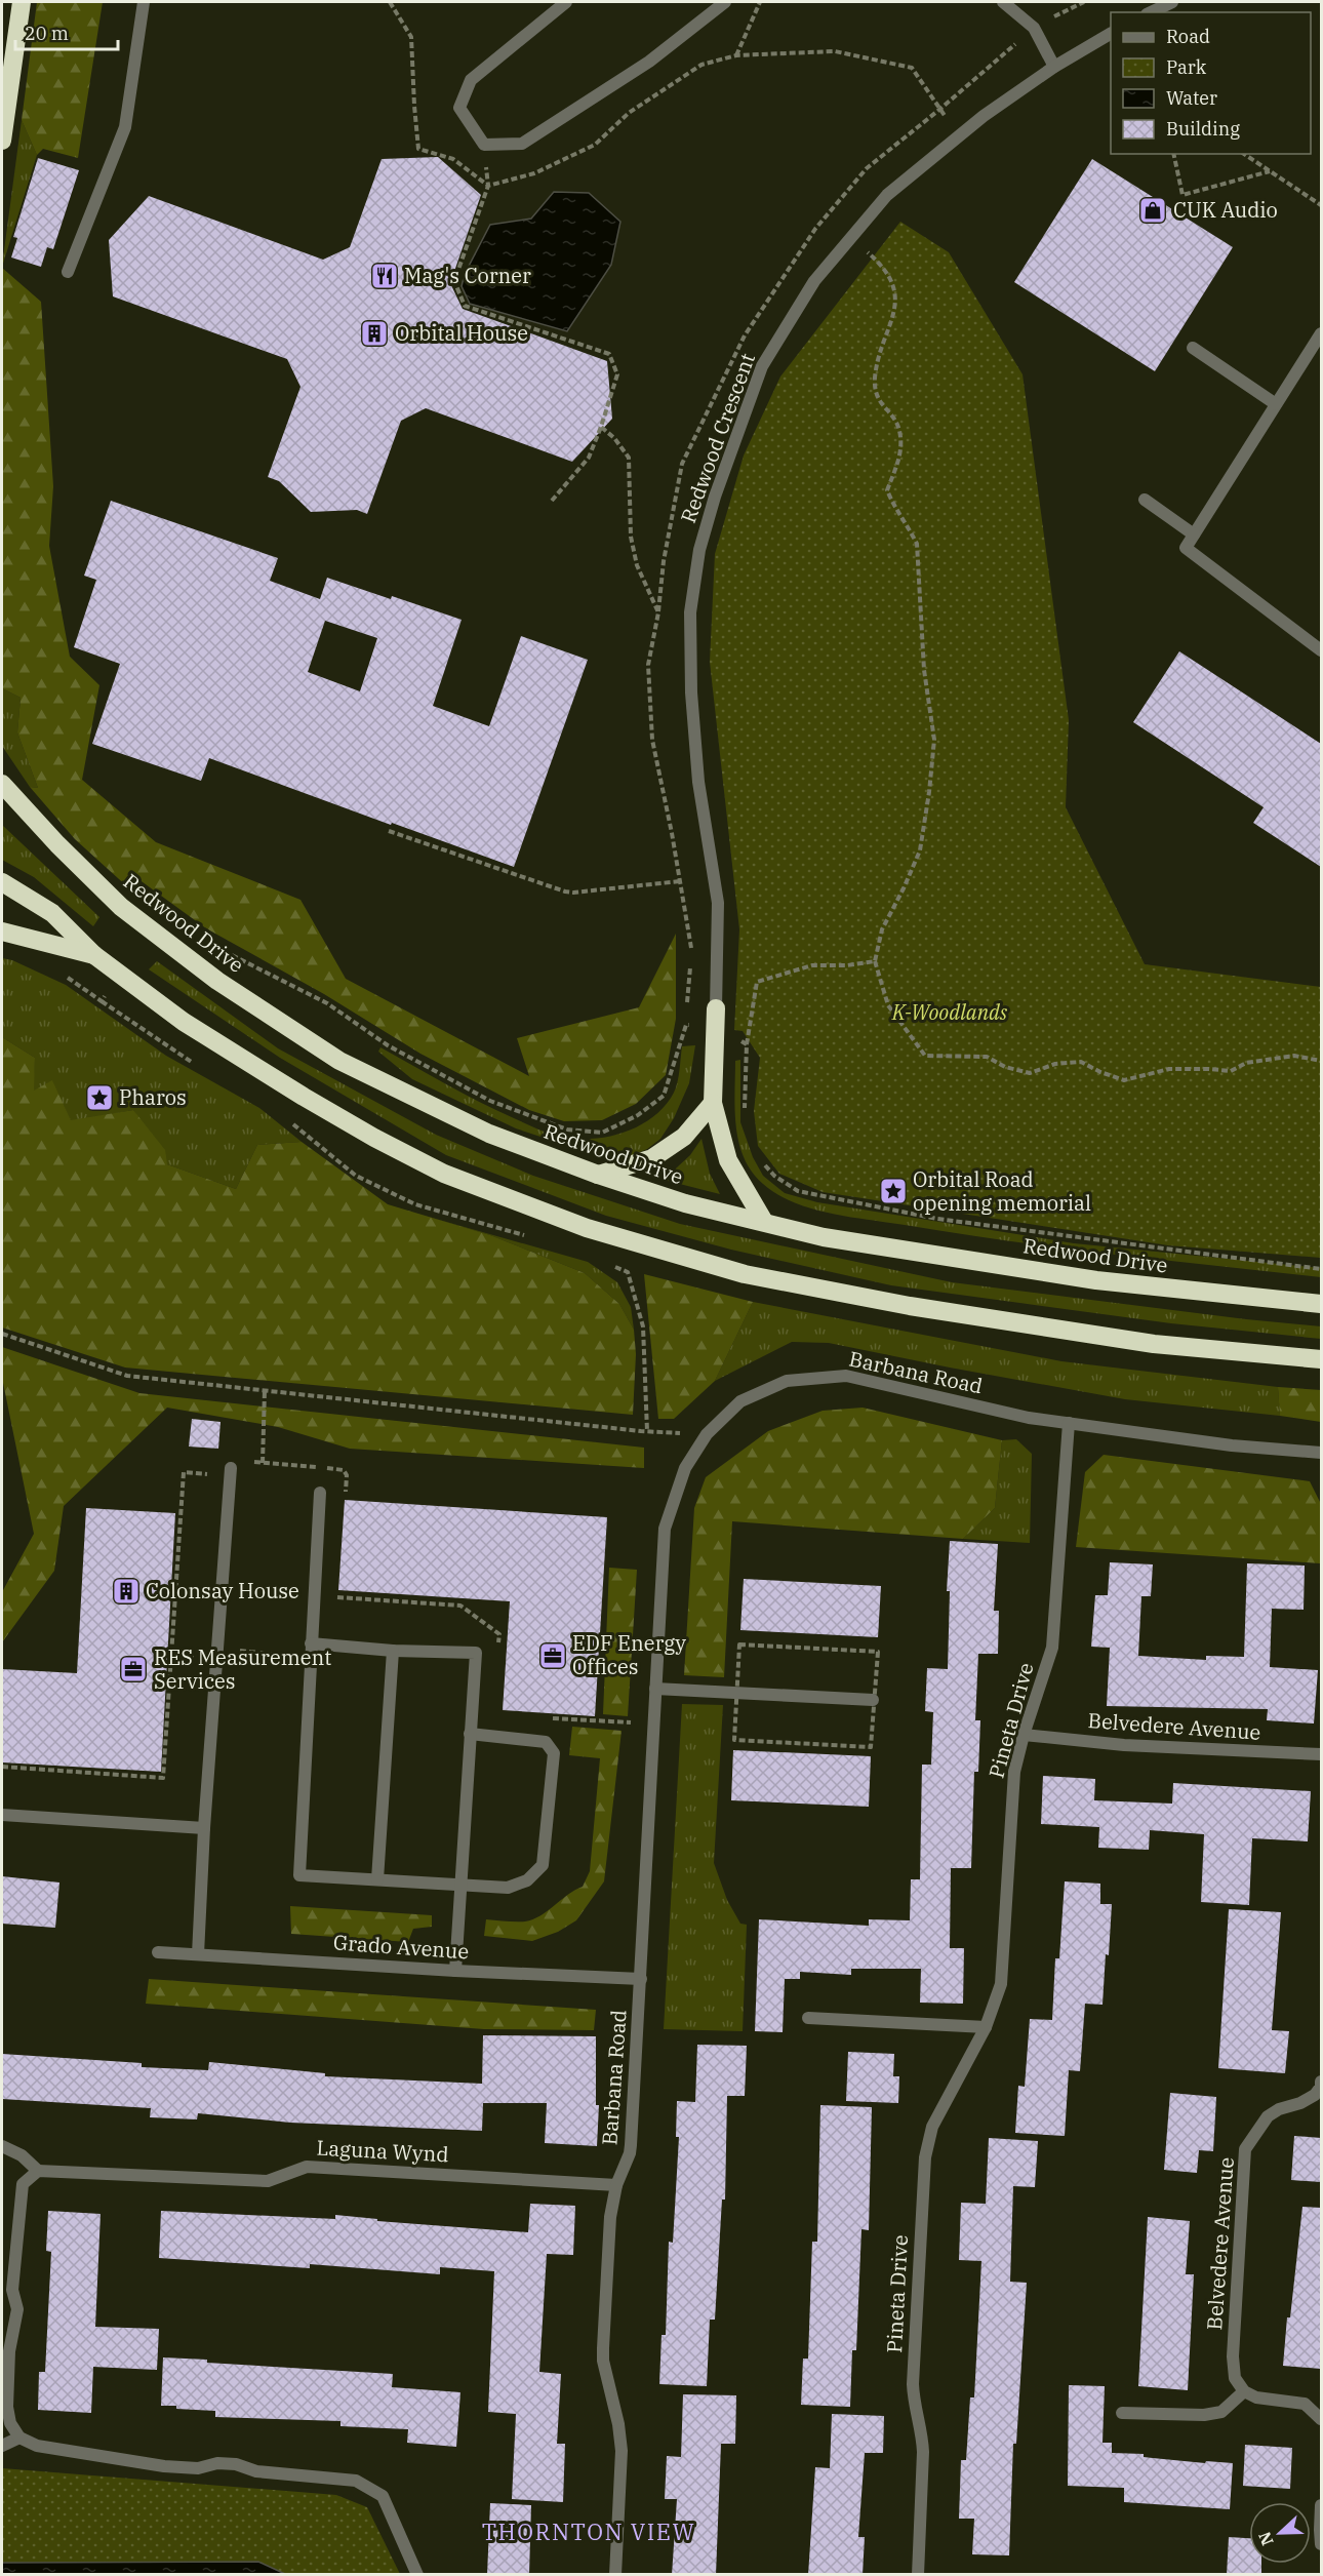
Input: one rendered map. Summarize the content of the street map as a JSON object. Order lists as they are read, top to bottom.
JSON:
{
  "streets": {
    "highway": ["Redwood Drive"],
    "street": [
      "Redwood Crescent",
      "Barbana Road",
      "Pineta Drive",
      "Belvedere Avenue",
      "Grado Avenue",
      "Laguna Wynd"
    ]
  },
  "crossings": [
    ["Barbana Road", "Pineta Drive"],
    ["Barbana Road", "Grado Avenue"],
    ["Barbana Road", "Laguna Wynd"],
    ["Pineta Drive", "Belvedere Avenue"]
  ],
  "districts": ["THORNTON VIEW"],
  "parks": ["K-Woodlands"],
  "places": {
    "shop": ["CUK Audio"],
    "restaurant": ["Mag's Corner"],
    "building": ["Orbital House", "Colonsay House"],
    "place": ["Pharos", "Orbital Road opening memorial"],
    "office": ["EDF Energy Offices", "RES Measurement Services"]
  },
  "legend": [
    "Road",
    "Park",
    "Water",
    "Building"
  ],
  "scale_bar": "20 m",
  "north": "left"
}
